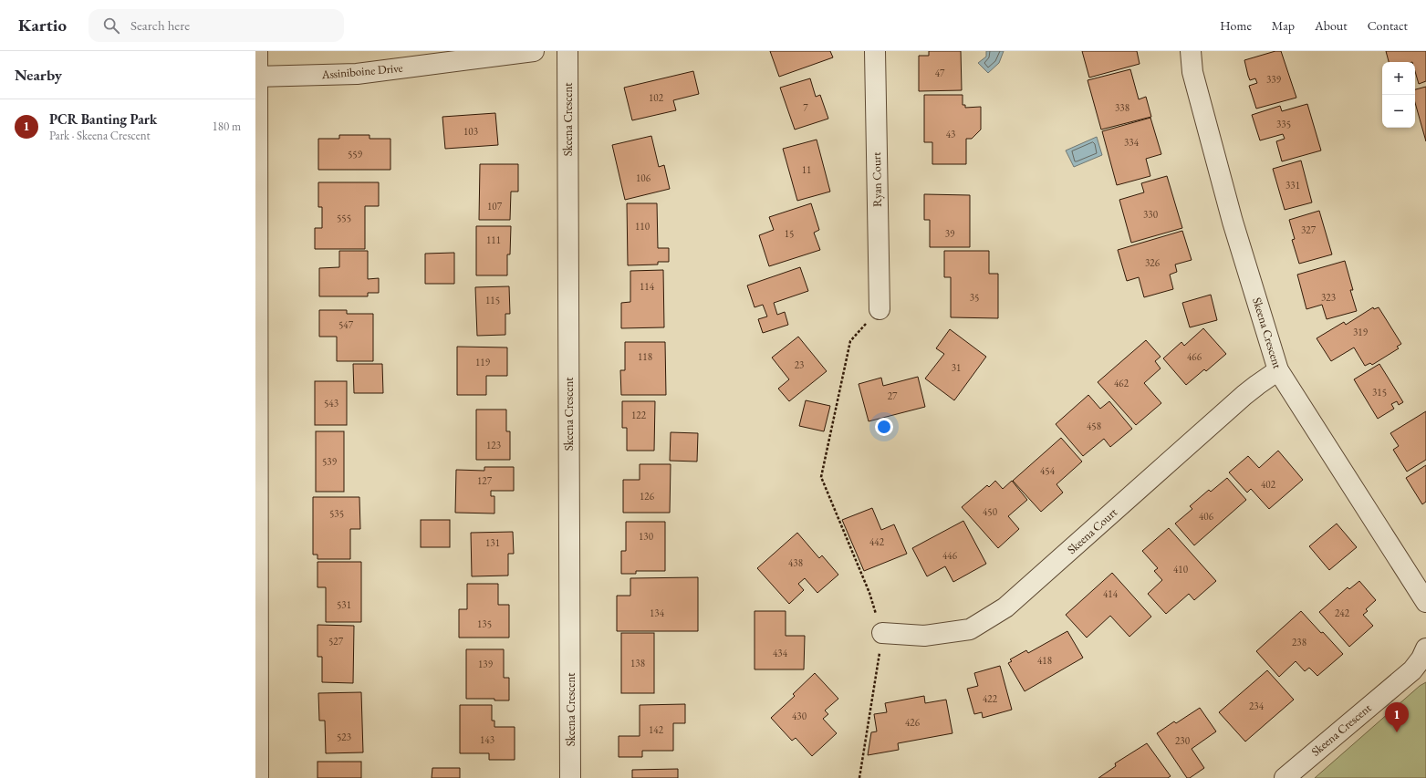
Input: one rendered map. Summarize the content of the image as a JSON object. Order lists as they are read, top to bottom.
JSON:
{
  "streets": {
    "street": [
      "Assiniboine Drive",
      "Skeena Crescent",
      "Ryan Court",
      "Skeena Court"
    ]
  },
  "crossings": [
    ["Skeena Crescent", "Skeena Court"]
  ],
  "house_numbers": [
    "47",
    "339",
    "102",
    "7",
    "338",
    "335",
    "103",
    "43",
    "334",
    "559",
    "11",
    "106",
    "331",
    "107",
    "330",
    "555",
    "110",
    "327",
    "15",
    "39",
    "111",
    "326",
    "114",
    "35",
    "323",
    "115",
    "547",
    "319",
    "118",
    "466",
    "119",
    "23",
    "31",
    "462",
    "315",
    "27",
    "543",
    "122",
    "458",
    "123",
    "539",
    "454",
    "127",
    "402",
    "126",
    "450",
    "535",
    "406",
    "130",
    "442",
    "131",
    "446",
    "438",
    "410",
    "414",
    "531",
    "134",
    "242",
    "135",
    "527",
    "238",
    "434",
    "418",
    "138",
    "139",
    "422",
    "234",
    "430",
    "426",
    "142",
    "523",
    "143",
    "230"
  ],
  "page": {
    "header": "Kartio",
    "search": "Search here",
    "nav": [
      "Home",
      "Map",
      "About",
      "Contact"
    ],
    "heading": "Nearby",
    "map_buttons": ["+", "−"],
    "list": [
      {
        "mark": "1",
        "name": "PCR Banting Park",
        "note": "Park · Skeena Crescent",
        "value": "180 m"
      }
    ],
    "pins": "1"
  }
}
